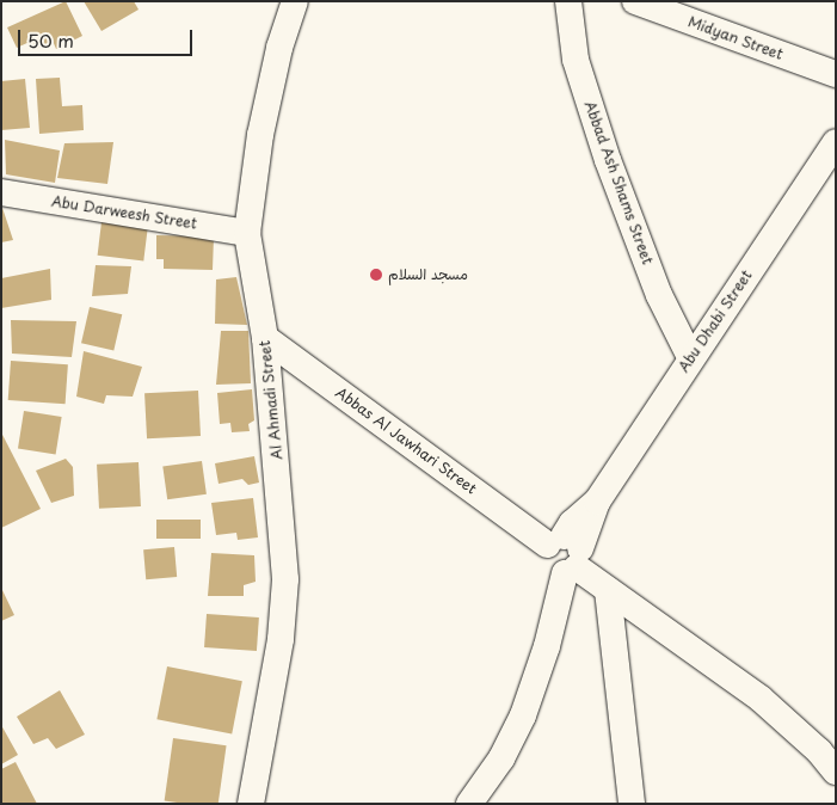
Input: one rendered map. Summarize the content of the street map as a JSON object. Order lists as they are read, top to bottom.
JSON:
{
  "streets": {
    "street": [
      "Midyan Street",
      "Abbad Ash Shams Street",
      "Abu Darweesh Street",
      "Abu Dhabi Street",
      "Al Ahmadi Street",
      "Abbas Al Jawhari Street"
    ]
  },
  "crossings": [
    ["Abbad Ash Shams Street", "Abu Dhabi Street"],
    ["Abu Darweesh Street", "Al Ahmadi Street"],
    ["Abu Dhabi Street", "Abbas Al Jawhari Street"],
    ["Al Ahmadi Street", "Abbas Al Jawhari Street"]
  ],
  "places": ["مسجد السلام"],
  "scale_bar": "50 m"
}
